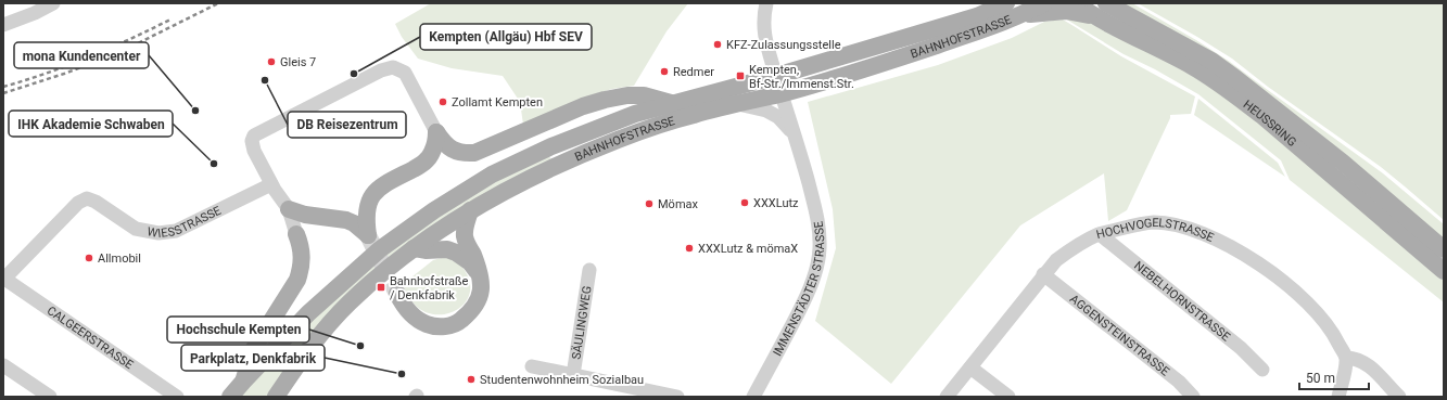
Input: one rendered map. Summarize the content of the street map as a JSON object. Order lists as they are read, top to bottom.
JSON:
{
  "streets": {
    "main road": ["BAHNHOFSTRASSE", "HEUSSRING"],
    "street": [
      "WIESSTRASSE",
      "HOCHVOGELSTRASSE",
      "IMMENSTÄDTER STRASSE",
      "NEBELHORNSTRASSE",
      "SÄULINGWEG",
      "AGGENSTEINSTRASSE",
      "CALGEERSTRASSE"
    ]
  },
  "crossings": [
    ["BAHNHOFSTRASSE", "IMMENSTÄDTER STRASSE"],
    ["WIESSTRASSE", "CALGEERSTRASSE"],
    ["HOCHVOGELSTRASSE", "NEBELHORNSTRASSE"],
    ["HOCHVOGELSTRASSE", "AGGENSTEINSTRASSE"]
  ],
  "places": {
    "other": [
      "KFZ-Zulassungsstelle",
      "Gleis 7",
      "Redmer",
      "Kempten (Allgäu) Hbf SEV",
      "DB Reisezentrum",
      "Zollamt Kempten",
      "mona Kundencenter",
      "IHK Akademie Schwaben",
      "XXXLutz",
      "Mömax",
      "XXXLutz & mömaX",
      "Allmobil",
      "Hochschule Kempten",
      "Parkplatz, Denkfabrik",
      "Studentenwohnheim Sozialbau"
    ],
    "transit": ["Kempten, Bf-Str./Immenst.Str.", "Bahnhofstraße / Denkfabrik"]
  },
  "scale_bar": "50 m"
}
